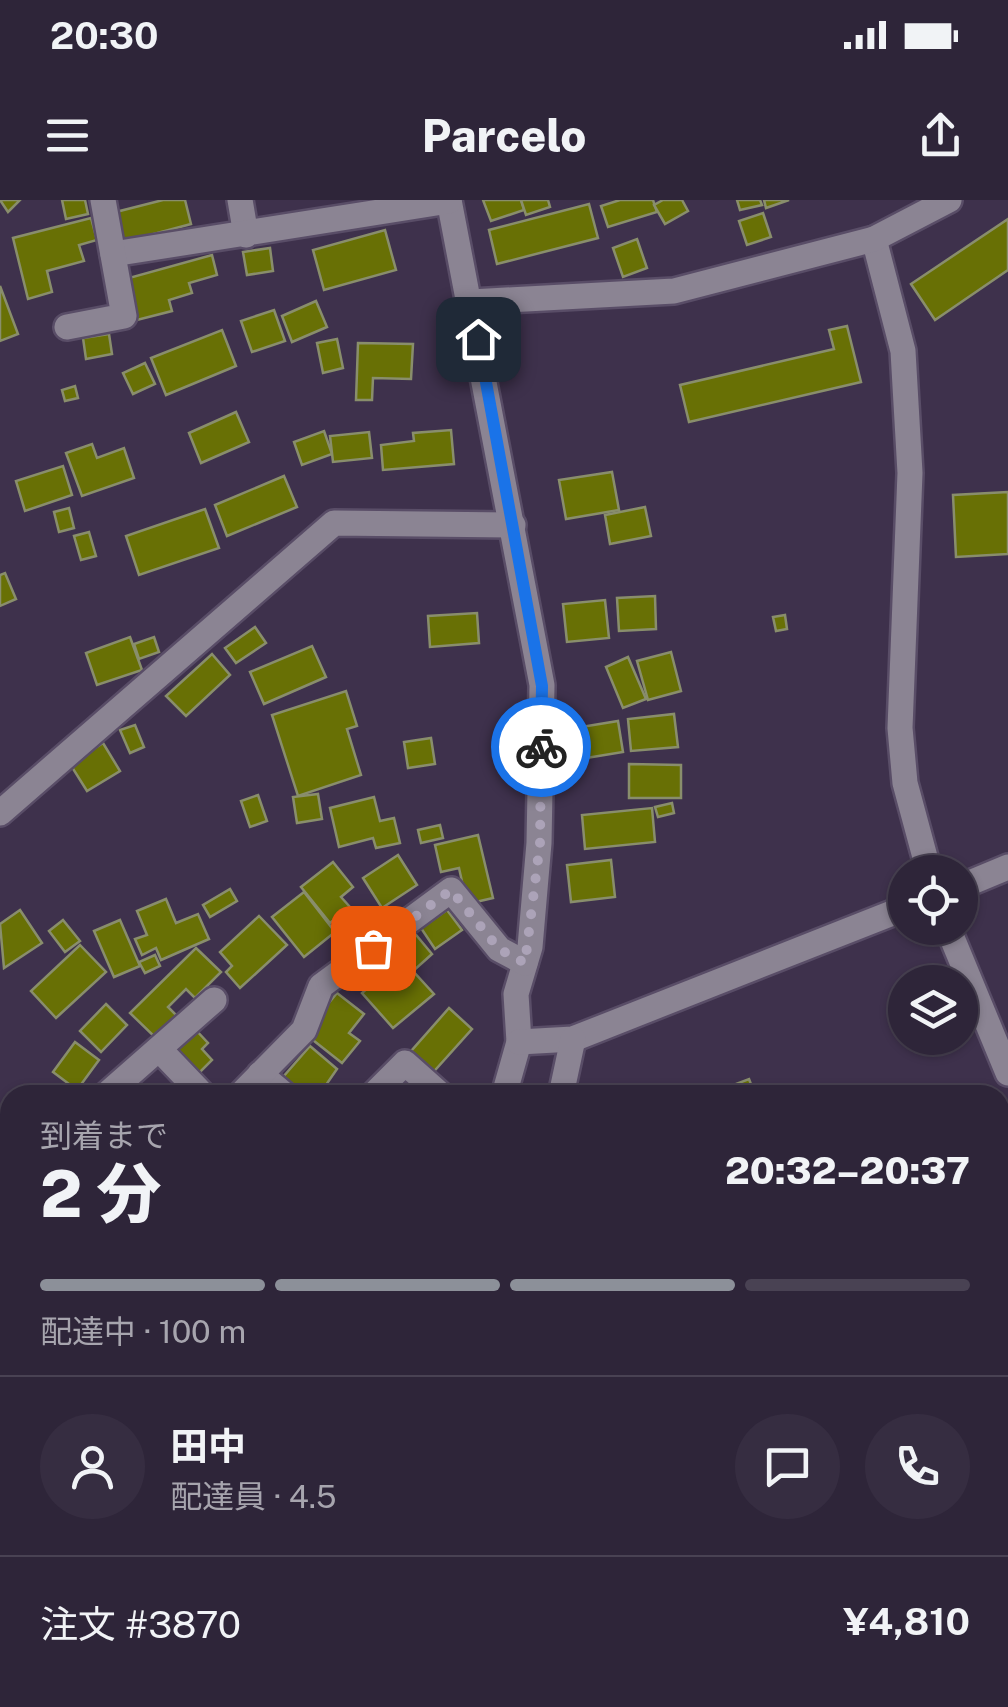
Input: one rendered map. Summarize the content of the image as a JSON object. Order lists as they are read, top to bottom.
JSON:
{
  "page": {
    "status": "20:30",
    "header": "Parcelo",
    "heading": ["2 分", "到着まで", "20:32–20:37"],
    "panel": [
      "田中",
      "配達員 · 4.5",
      "注文 #3870",
      "¥4,810"
    ],
    "bar": "配達中 · 100 m"
  }
}
